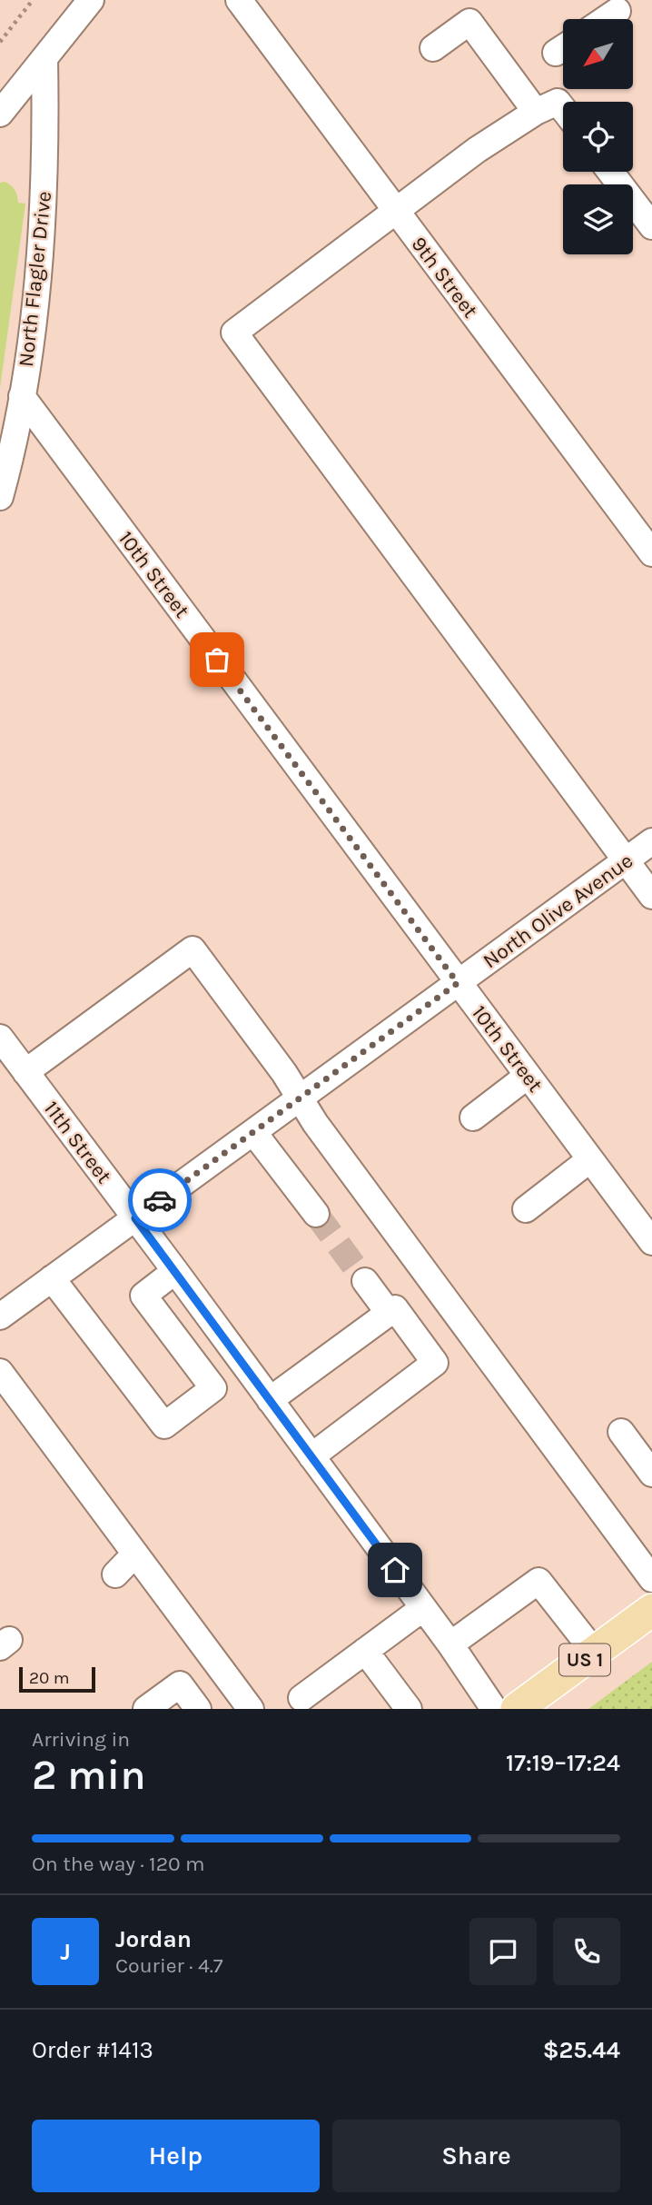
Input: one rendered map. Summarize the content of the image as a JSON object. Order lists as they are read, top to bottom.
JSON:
{
  "streets": {
    "main road": ["US 1"],
    "street": [
      "9th Street",
      "North Flagler Drive",
      "10th Street",
      "North Olive Avenue",
      "11th Street"
    ]
  },
  "crossings": [
    ["North Flagler Drive", "10th Street"],
    ["10th Street", "North Olive Avenue"],
    ["North Olive Avenue", "11th Street"]
  ],
  "scale_bar": "20 m",
  "north": "bottom left",
  "page": {
    "scale": "20 m",
    "heading": ["2 min", "Arriving in", "17:19–17:24"],
    "panel": [
      "Jordan",
      "Courier · 4.7",
      "Order #1413",
      "$25.44"
    ],
    "bar": "On the way · 120 m",
    "round": "J",
    "buttons": ["Help", "Share"]
  }
}
